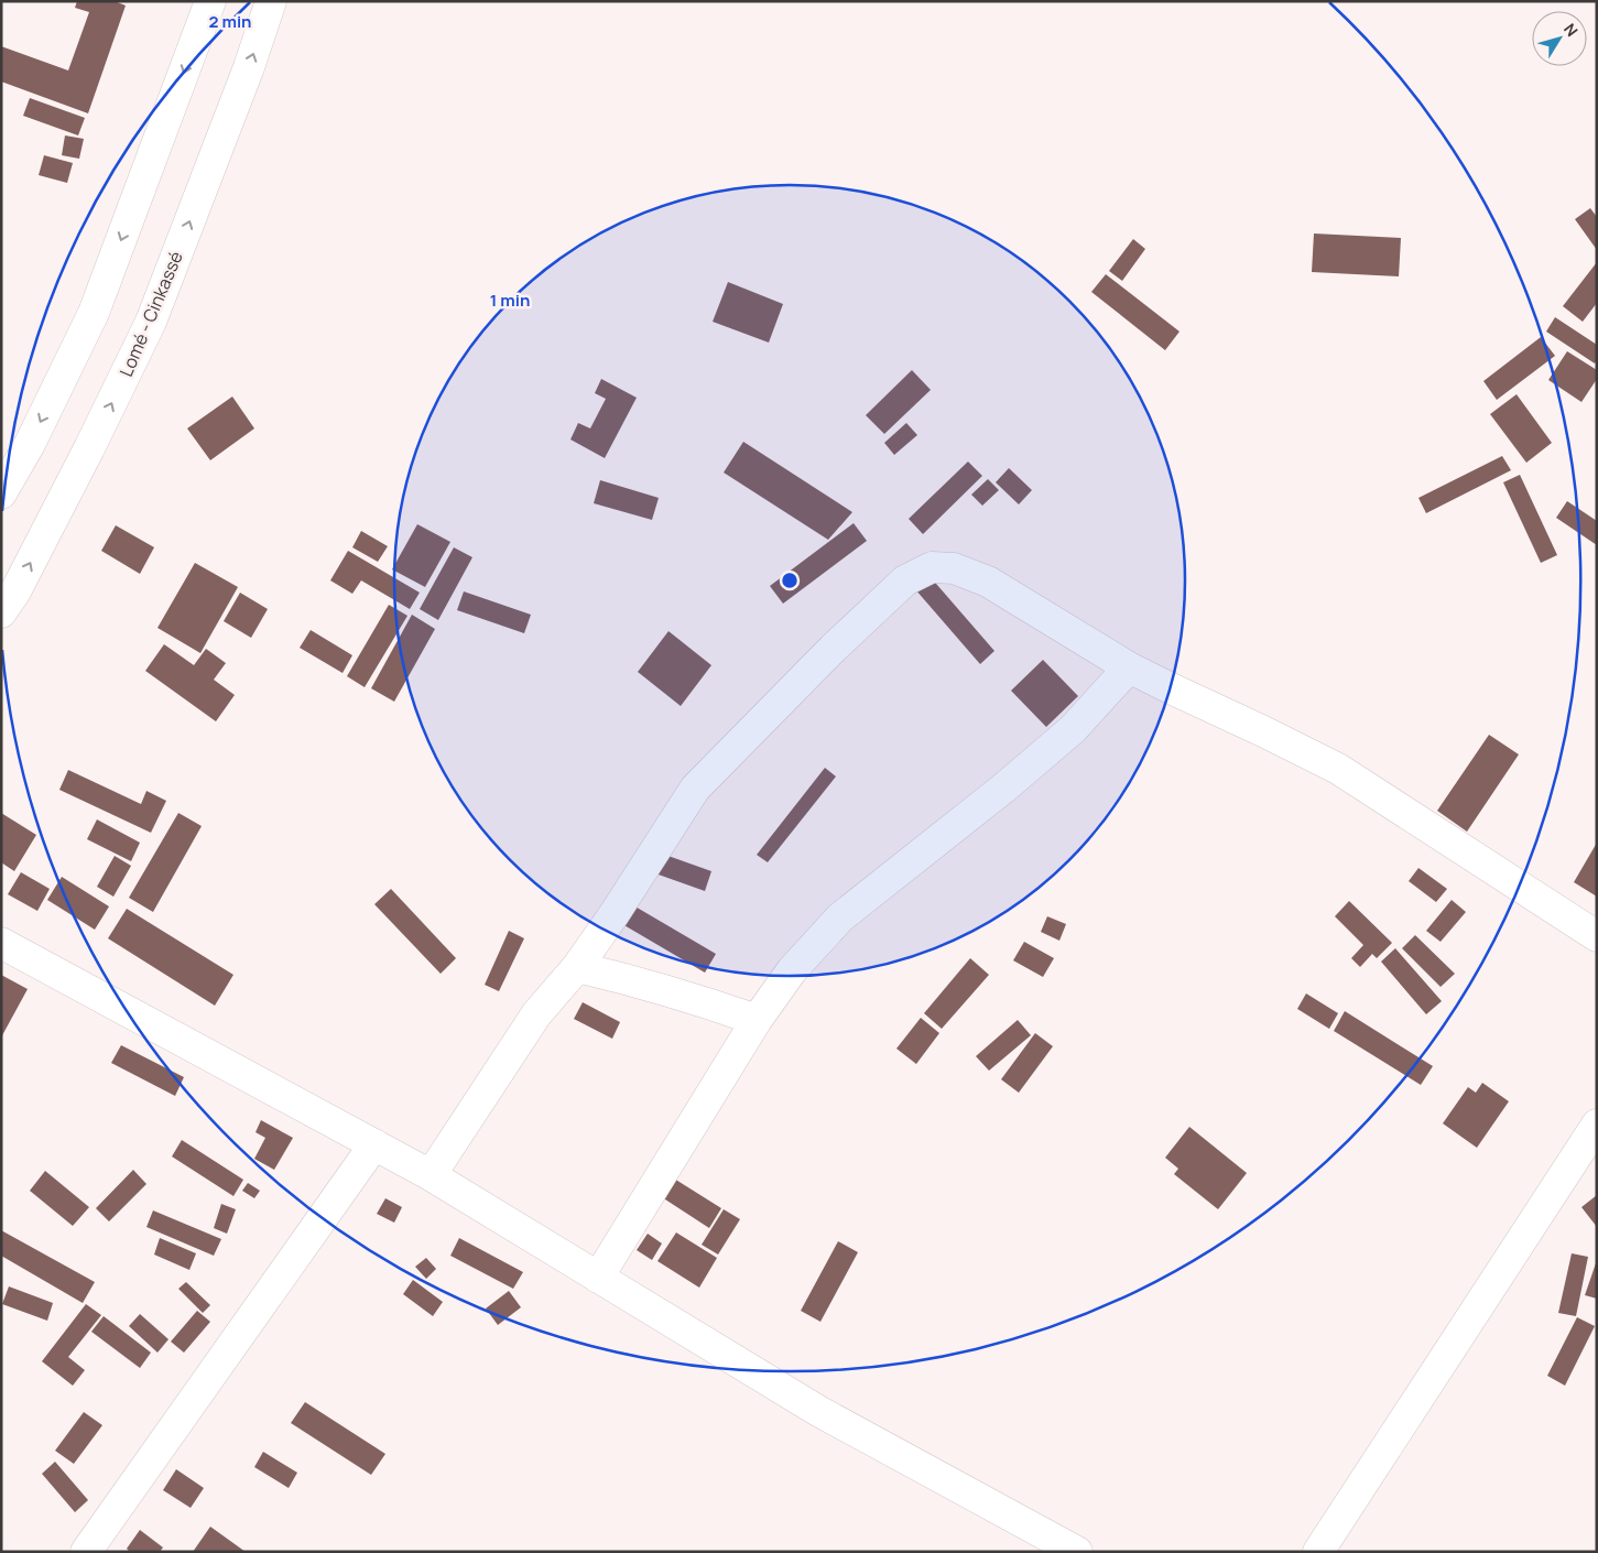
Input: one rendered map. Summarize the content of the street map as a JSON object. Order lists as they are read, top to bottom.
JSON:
{
  "streets": {
    "main road": ["Lomé - Cinkassé"]
  },
  "north": "top right",
  "rings": ["2 min", "1 min"]
}
